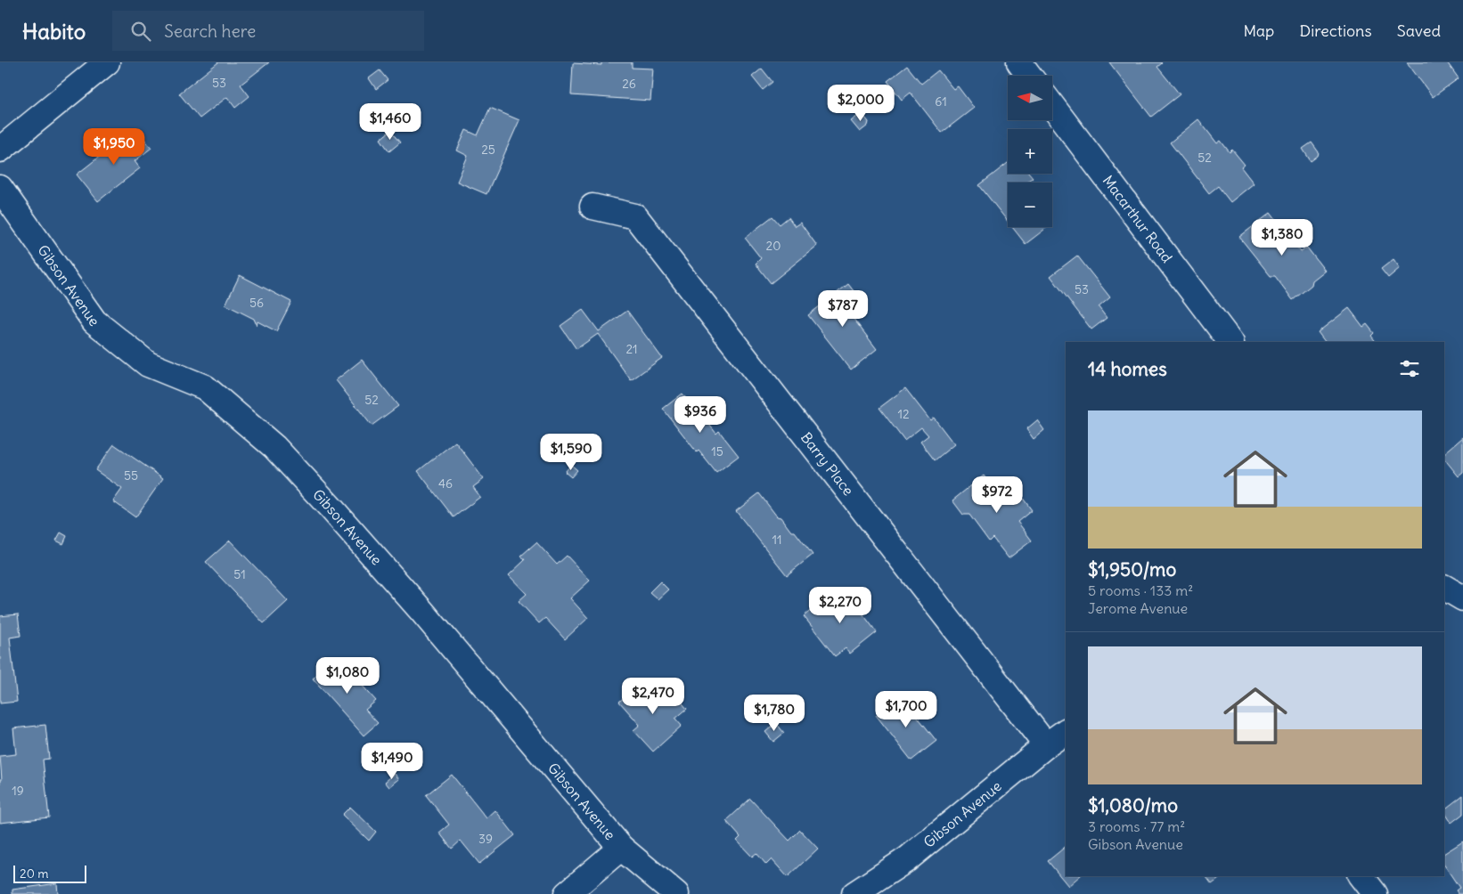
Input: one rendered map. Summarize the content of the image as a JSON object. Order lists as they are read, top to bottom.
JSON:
{
  "streets": {
    "street": ["Macarthur Road", "Gibson Avenue", "Barry Place"]
  },
  "crossings": [
    ["Gibson Avenue", "Barry Place"]
  ],
  "house_numbers": [
    "53",
    "26",
    "61",
    "25",
    "52",
    "20",
    "53",
    "56",
    "21",
    "52",
    "12",
    "15",
    "55",
    "46",
    "11",
    "51",
    "19",
    "39"
  ],
  "scale_bar": "20 m",
  "north": "left",
  "page": {
    "header": "Habito",
    "search": "Search here",
    "nav": ["Map", "Directions", "Saved"],
    "map_buttons": ["+", "−"],
    "price": [
      "$2,000",
      "$1,460",
      "$1,950",
      "$1,380",
      "$787",
      "$936",
      "$1,590",
      "$972",
      "$2,270",
      "$1,080",
      "$2,470",
      "$1,700",
      "$1,780",
      "$1,490"
    ],
    "heading": "14 homes",
    "list": [
      {
        "name": "$1,950/mo",
        "note": "5 rooms · 133 m² · Jerome Avenue"
      },
      {
        "name": "$1,080/mo",
        "note": "3 rooms · 77 m² · Gibson Avenue"
      }
    ],
    "scale": "20 m"
  }
}
